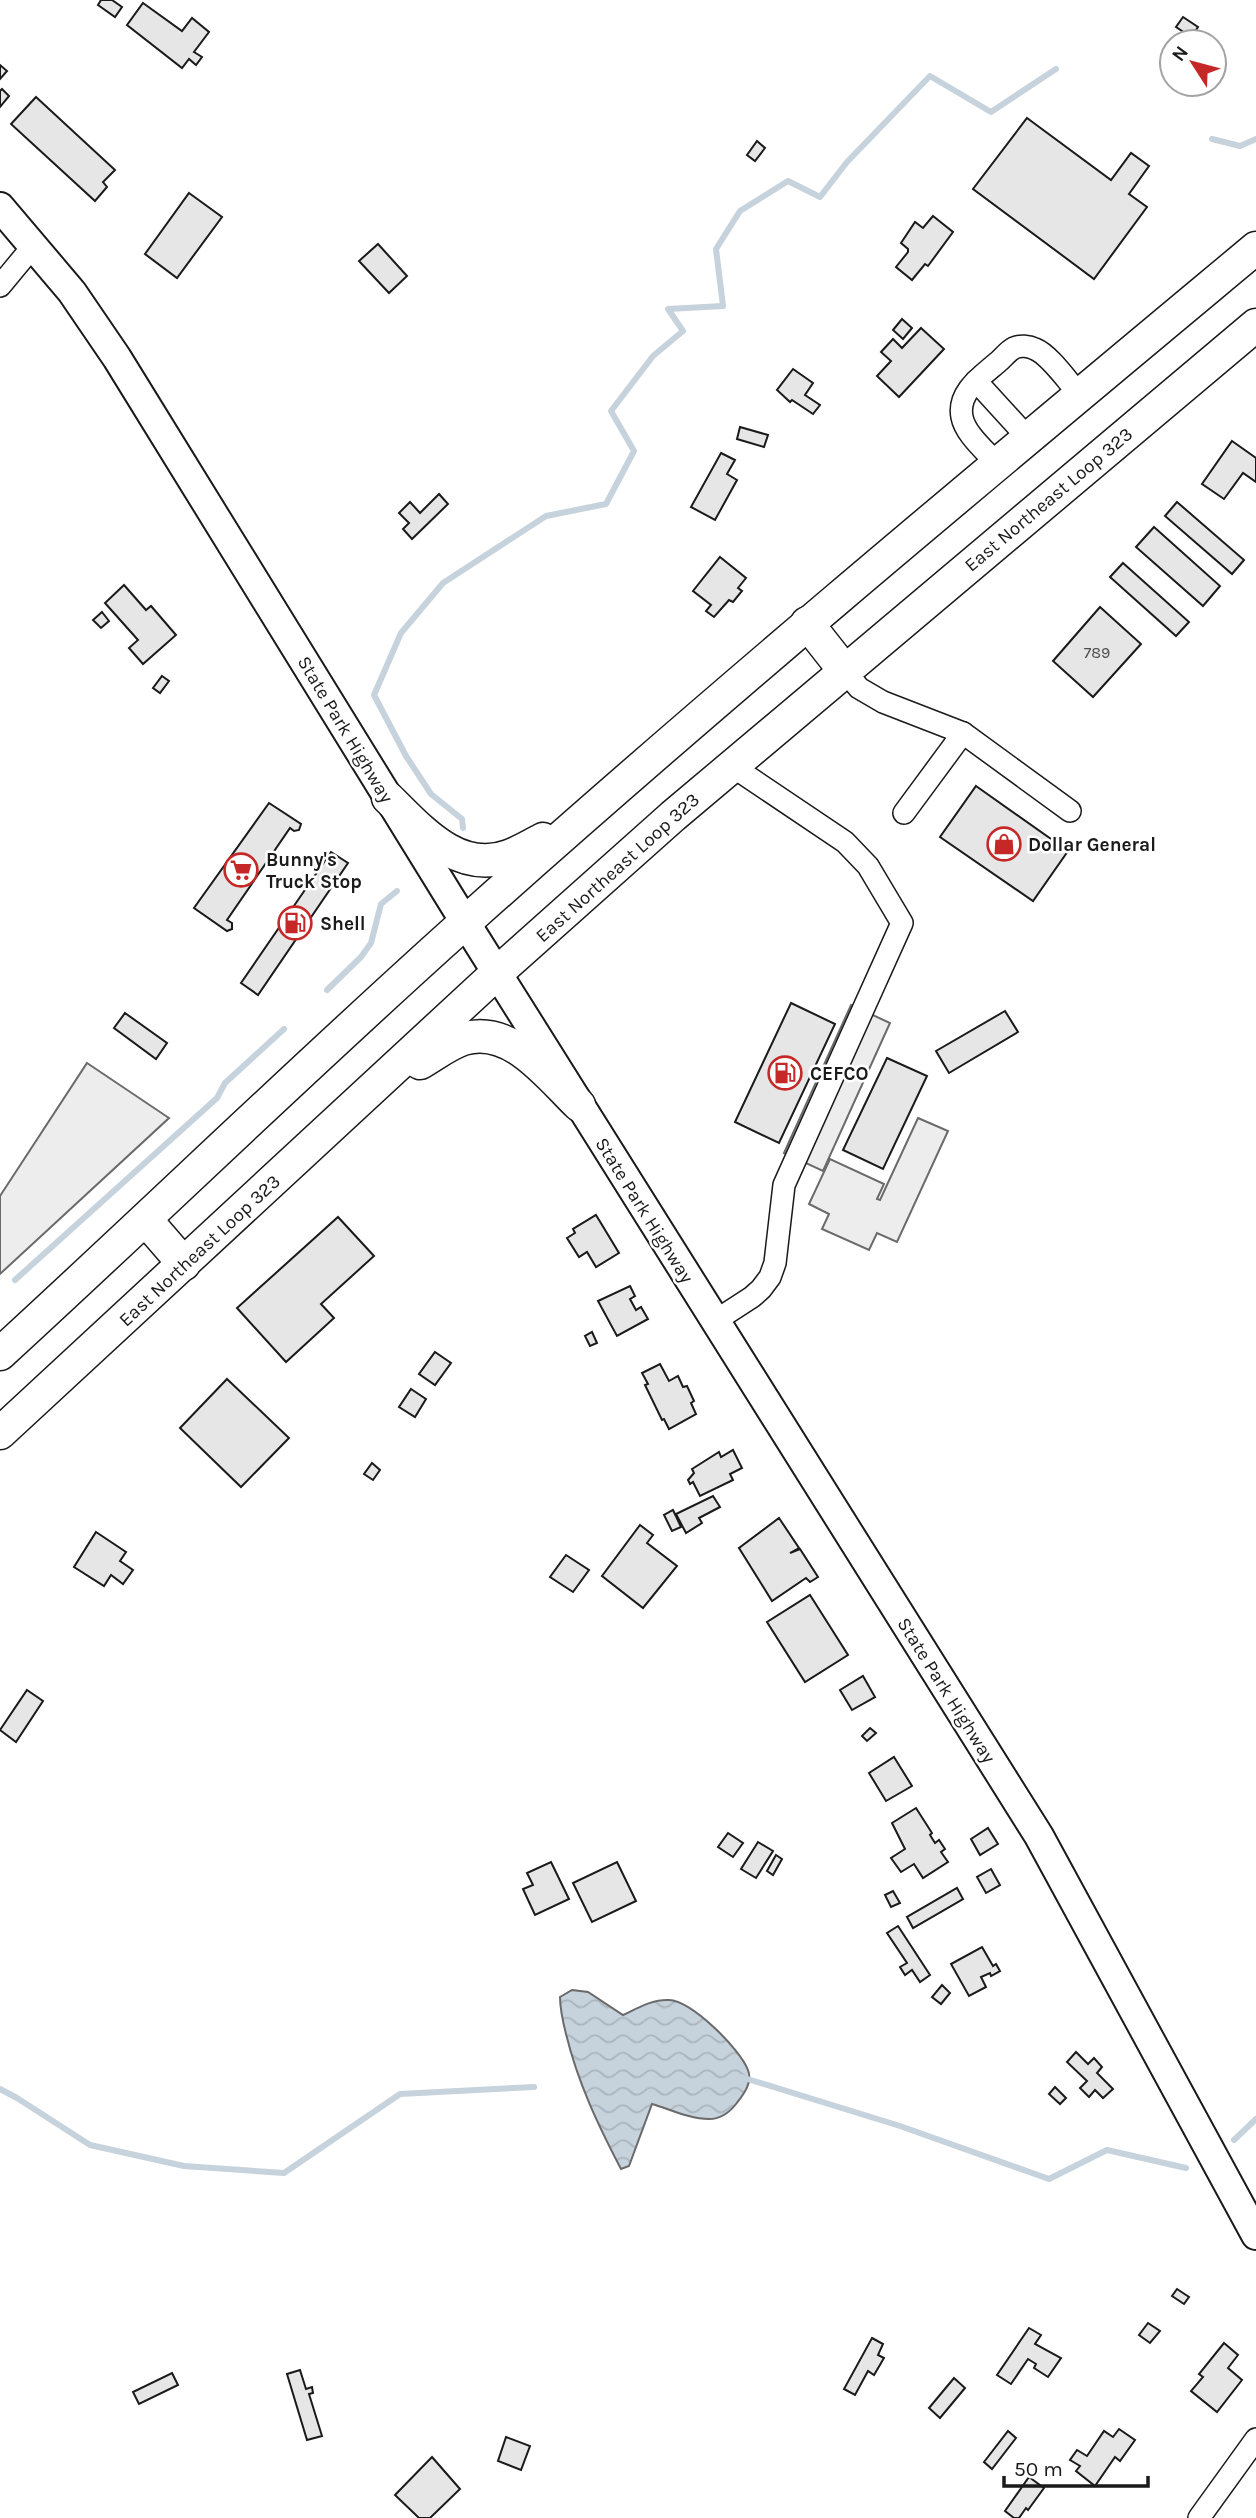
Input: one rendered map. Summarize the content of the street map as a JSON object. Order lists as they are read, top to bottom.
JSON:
{
  "streets": {
    "highway": ["East Northeast Loop 323"],
    "main road": ["State Park Highway"]
  },
  "crossings": [
    ["East Northeast Loop 323", "State Park Highway"]
  ],
  "places": {
    "shop": ["Dollar General"],
    "supermarket": ["Bunny's Truck Stop"],
    "fuel station": ["Shell", "CEFCO"]
  },
  "house_numbers": ["789"],
  "scale_bar": "50 m",
  "north": "top left"
}
